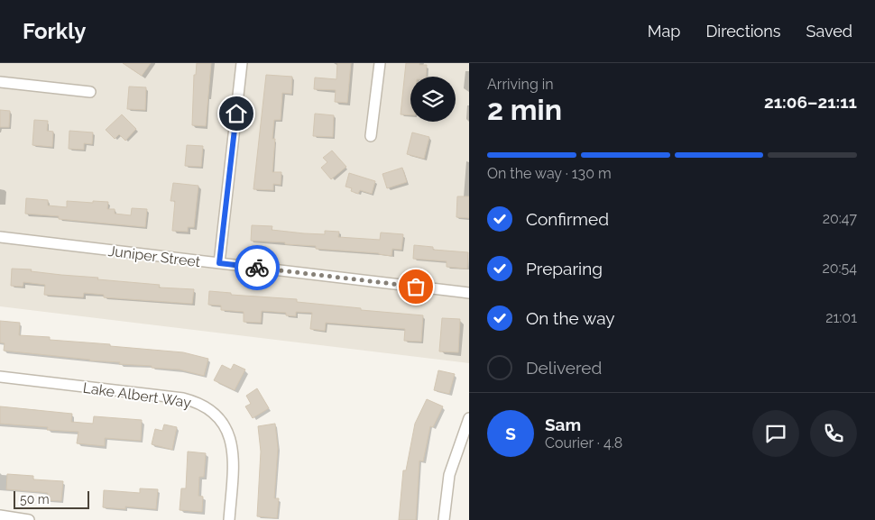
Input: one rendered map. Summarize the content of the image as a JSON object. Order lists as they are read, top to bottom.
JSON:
{
  "streets": {
    "street": ["Juniper Street", "Lake Albert Way"]
  },
  "scale_bar": "50 m",
  "page": {
    "header": "Forkly",
    "nav": ["Map", "Directions", "Saved"],
    "heading": ["2 min", "Arriving in", "21:06–21:11"],
    "panel": ["Sam", "Courier · 4.8"],
    "bar": "On the way · 130 m",
    "list": [
      ["Confirmed", "20:47"],
      ["Preparing", "20:54"],
      ["On the way", "21:01"],
      "Delivered"
    ],
    "round": "S",
    "scale": "50 m"
  }
}
